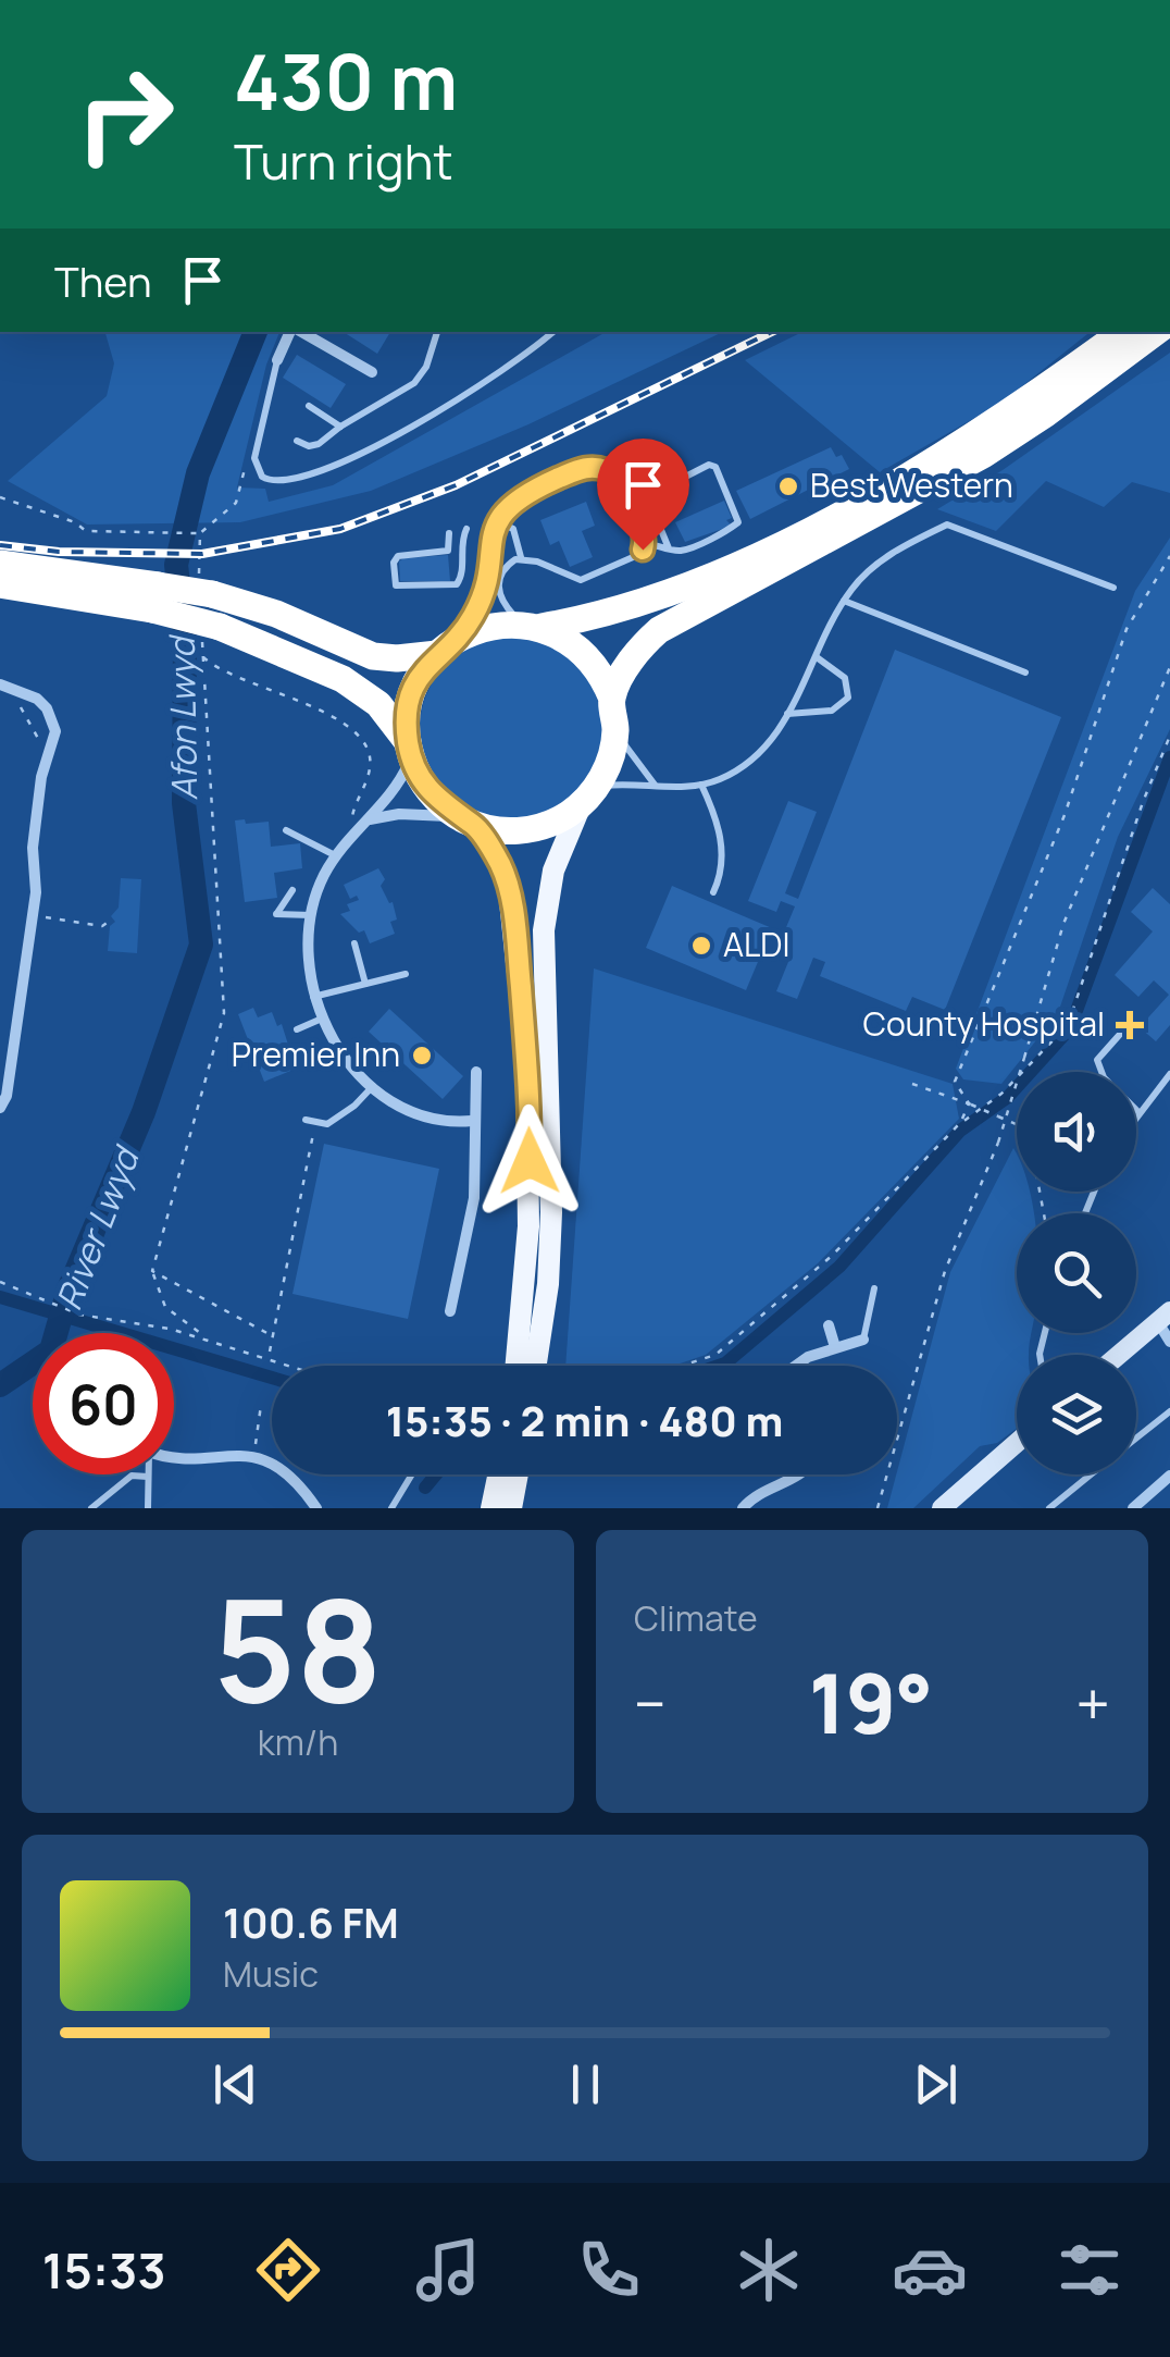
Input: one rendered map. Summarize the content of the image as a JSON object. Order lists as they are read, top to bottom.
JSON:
{
  "water": ["Afon Lwyd", "River Lwyd"],
  "places": {
    "other": ["Best Western", "ALDI", "Premier Inn"],
    "health": ["County Hospital"]
  },
  "page": {
    "turn": ["430 m", "Turn right"],
    "then": "Then",
    "limit": "60",
    "trip": "15:35 · 2 min · 480 m",
    "tile": [
      ["58", "km/h"],
      "Climate"
    ],
    "heat": ["−", "19°", "+"],
    "song": ["100.6 FM", "Music"],
    "tabs": "15:33"
  }
}
